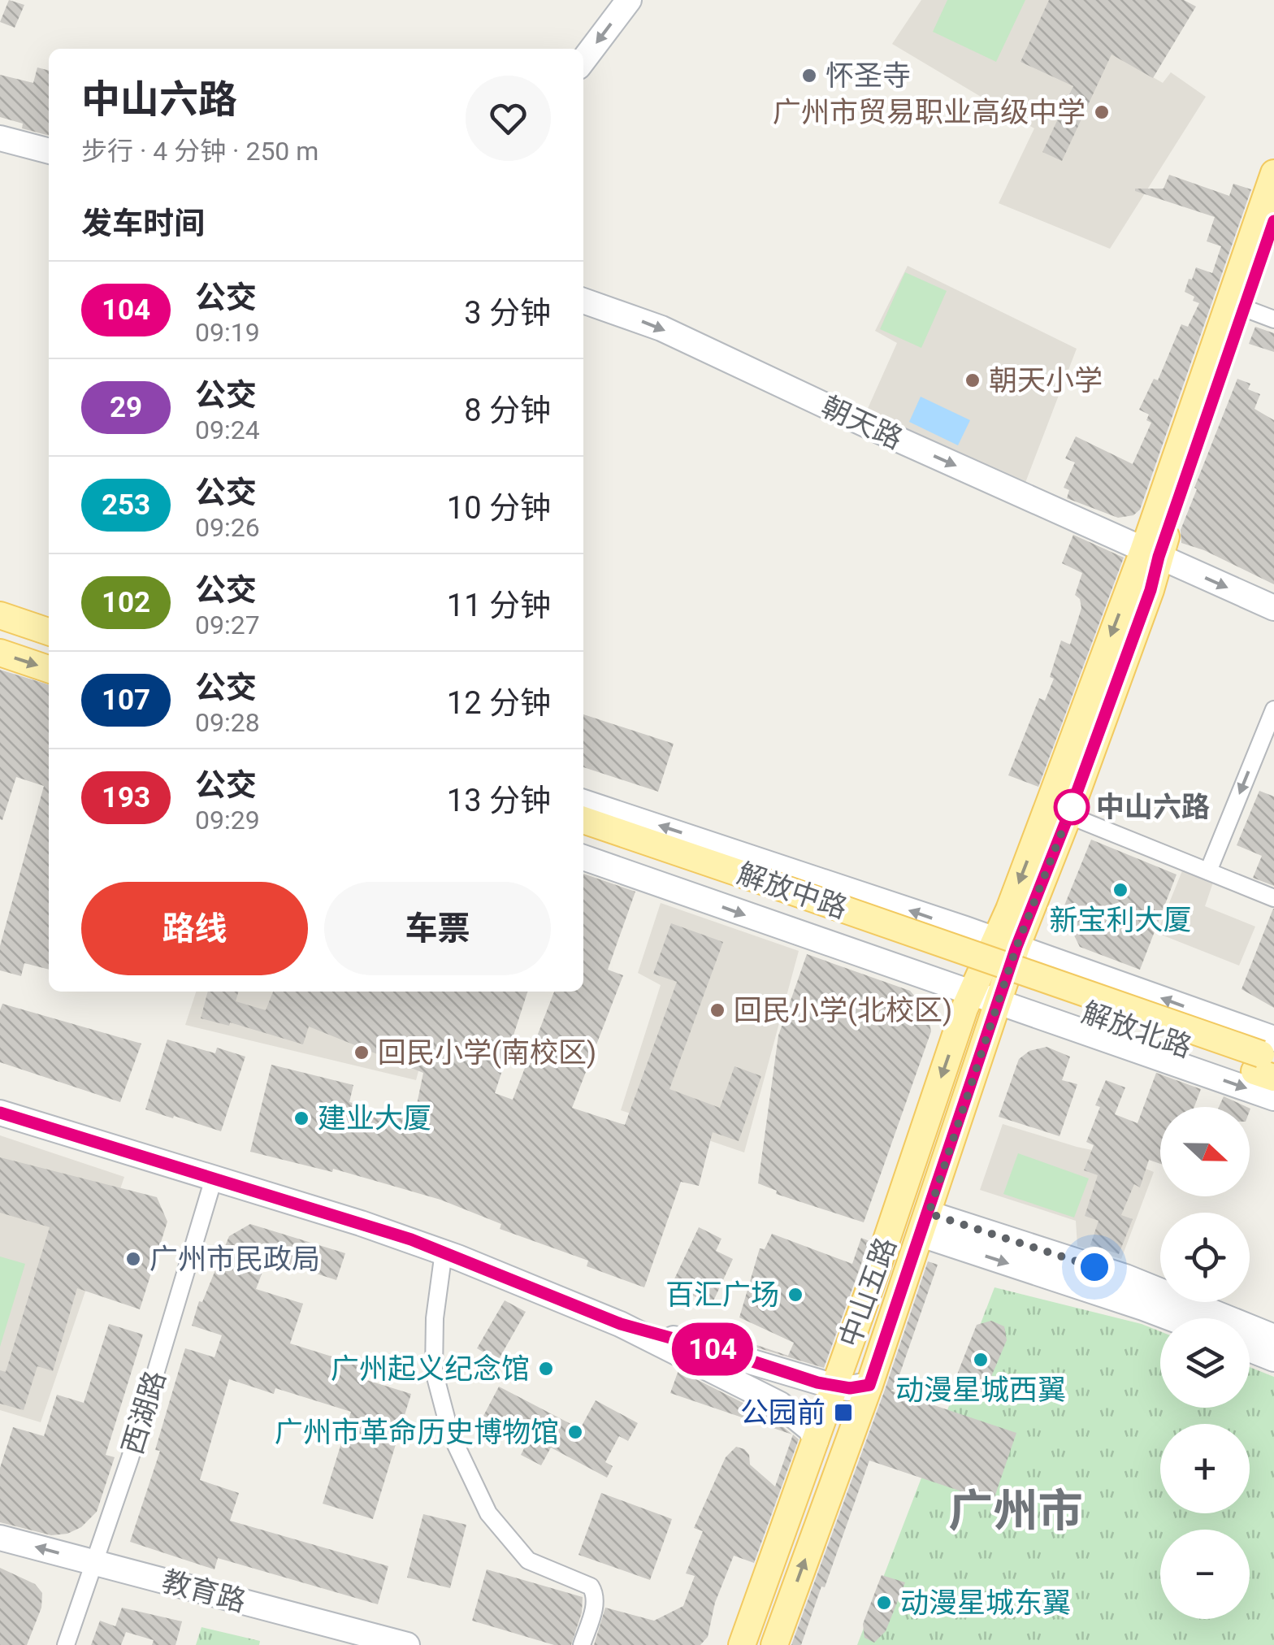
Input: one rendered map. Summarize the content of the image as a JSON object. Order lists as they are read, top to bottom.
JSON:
{
  "streets": {
    "main road": [
      "朝天路",
      "解放中路",
      "解放北路",
      "中山五路",
      "教育路"
    ],
    "street": ["西湖路"]
  },
  "crossings": [
    ["解放中路", "解放北路"],
    ["解放中路", "中山五路"],
    ["解放北路", "中山五路"],
    ["西湖路", "教育路"]
  ],
  "one_way": ["朝天路"],
  "districts": ["广州市"],
  "places": {
    "other": [
      "怀圣寺",
      "广州市贸易职业高级中学",
      "朝天小学",
      "中山六路",
      "新宝利大厦",
      "回民小学(北校区)",
      "回民小学(南校区)",
      "建业大厦",
      "广州市民政局",
      "百汇广场",
      "动漫星城西翼",
      "广州起义纪念馆",
      "广州市革命历史博物馆",
      "动漫星城东翼"
    ],
    "transit": ["公园前"]
  },
  "lines": ["bus line 104"],
  "north": "right",
  "page": {
    "on_map": "104",
    "heading": [
      ["中山六路", "步行 · 4 分钟 · 250 m"],
      "发车时间"
    ],
    "list": [
      {
        "mark": "104",
        "name": "公交",
        "note": "09:19",
        "value": "3 分钟"
      },
      {
        "mark": "29",
        "name": "公交",
        "note": "09:24",
        "value": "8 分钟"
      },
      {
        "mark": "253",
        "name": "公交",
        "note": "09:26",
        "value": "10 分钟"
      },
      {
        "mark": "102",
        "name": "公交",
        "note": "09:27",
        "value": "11 分钟"
      },
      {
        "mark": "107",
        "name": "公交",
        "note": "09:28",
        "value": "12 分钟"
      },
      {
        "mark": "193",
        "name": "公交",
        "note": "09:29",
        "value": "13 分钟"
      }
    ],
    "buttons": ["路线", "车票"],
    "map_buttons": ["+", "−"]
  }
}
